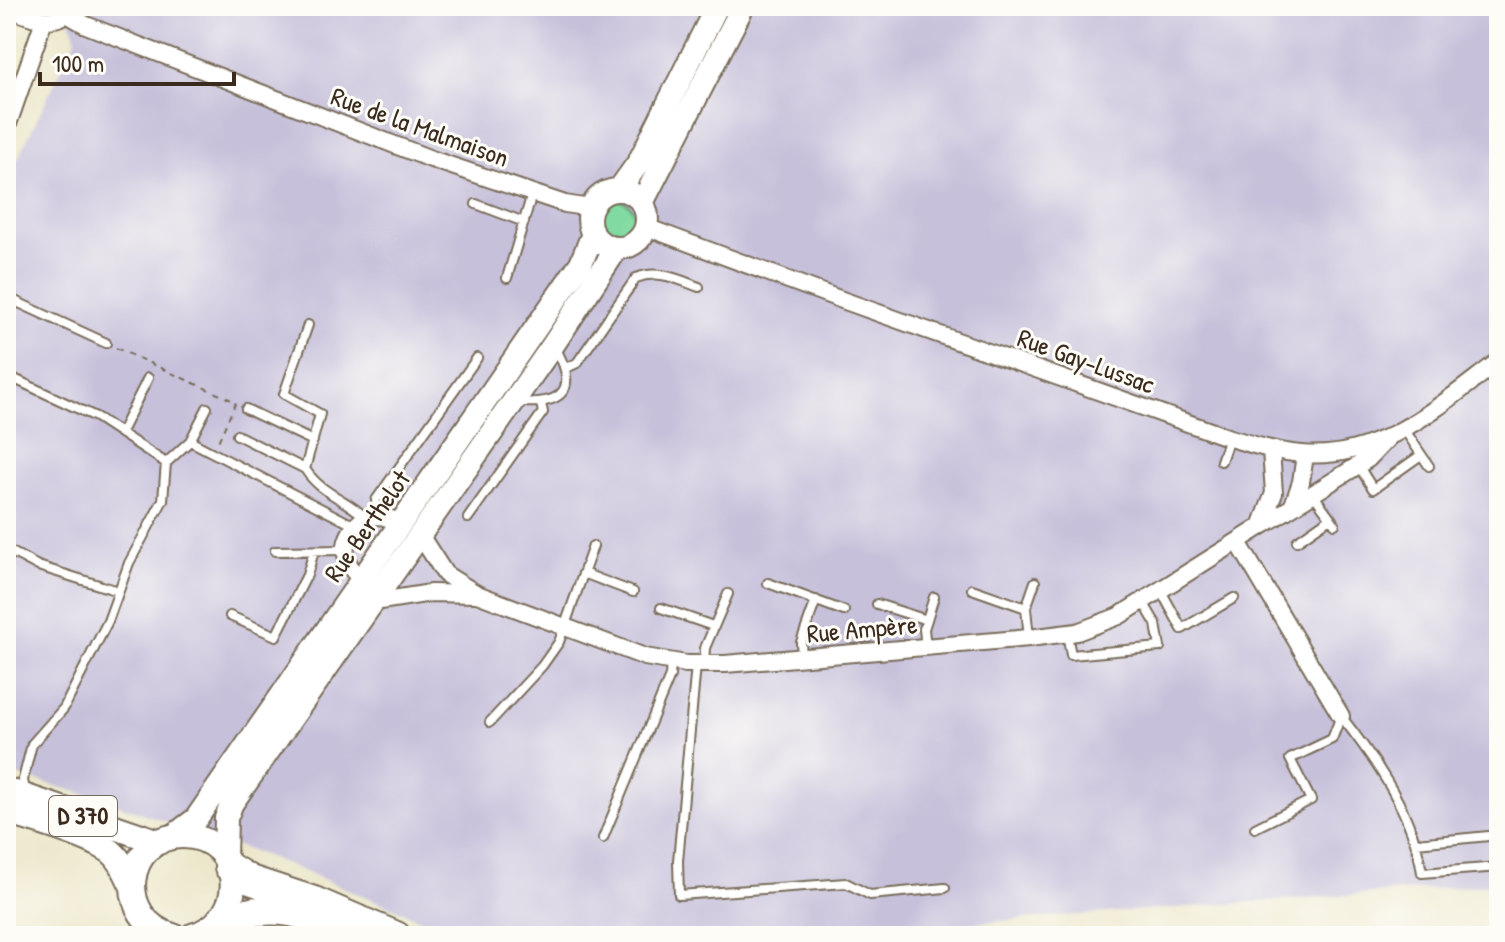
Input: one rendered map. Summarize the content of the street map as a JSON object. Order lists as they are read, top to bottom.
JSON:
{
  "streets": {
    "main road": ["Rue Berthelot", "D 370"],
    "street": ["Rue de la Malmaison", "Rue Gay-Lussac", "Rue Ampère"]
  },
  "crossings": [
    ["Rue de la Malmaison", "Rue Gay-Lussac"],
    ["Rue de la Malmaison", "Rue Berthelot"],
    ["Rue Gay-Lussac", "Rue Berthelot"],
    ["Rue Gay-Lussac", "Rue Ampère"],
    ["Rue Berthelot", "Rue Ampère"],
    ["Rue Berthelot", "D 370"]
  ],
  "scale_bar": "100 m"
}
